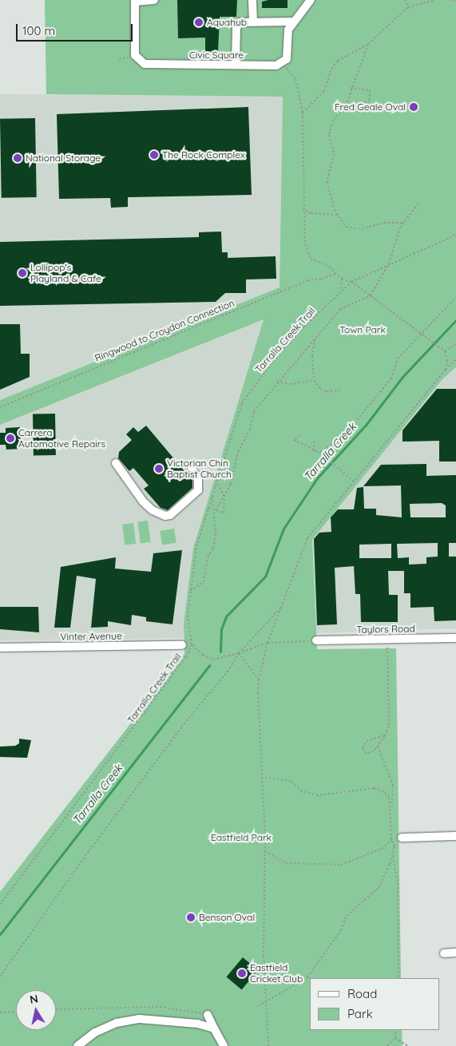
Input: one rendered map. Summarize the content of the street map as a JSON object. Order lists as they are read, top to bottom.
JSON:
{
  "streets": {
    "street": ["Civic Square", "Taylors Road", "Vinter Avenue"],
    "path": ["Ringwood to Croydon Connection", "Tarralla Creek Trail"]
  },
  "water": ["Tarralla Creek"],
  "parks": ["Town Park", "Eastfield Park"],
  "places": [
    "Aquahub",
    "Fred Geale Oval",
    "The Rock Complex",
    "National Storage",
    "Lollipop's Playland & Cafe",
    "Carrera Automotive Repairs",
    "Victorian Chin Baptist Church",
    "Benson Oval",
    "Eastfield Cricket Club"
  ],
  "legend": ["Road", "Park"],
  "scale_bar": "100 m",
  "north": "top"
}
